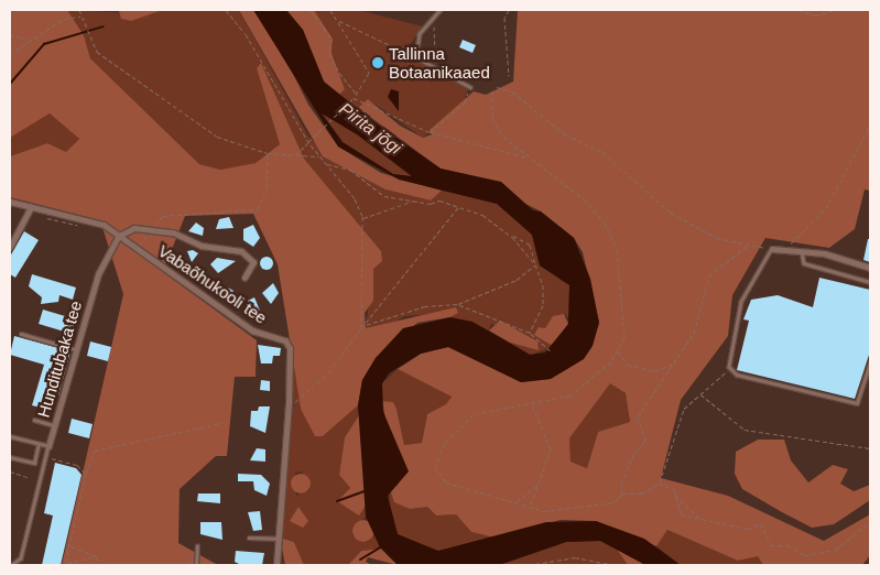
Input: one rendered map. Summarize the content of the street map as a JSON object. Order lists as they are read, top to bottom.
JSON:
{
  "streets": {
    "street": ["Vabaõhukooli tee", "Hunditubaka tee"]
  },
  "crossings": [
    ["Vabaõhukooli tee", "Hunditubaka tee"]
  ],
  "water": ["Pirita jõgi"],
  "places": ["Tallinna Botaanikaaed"]
}
